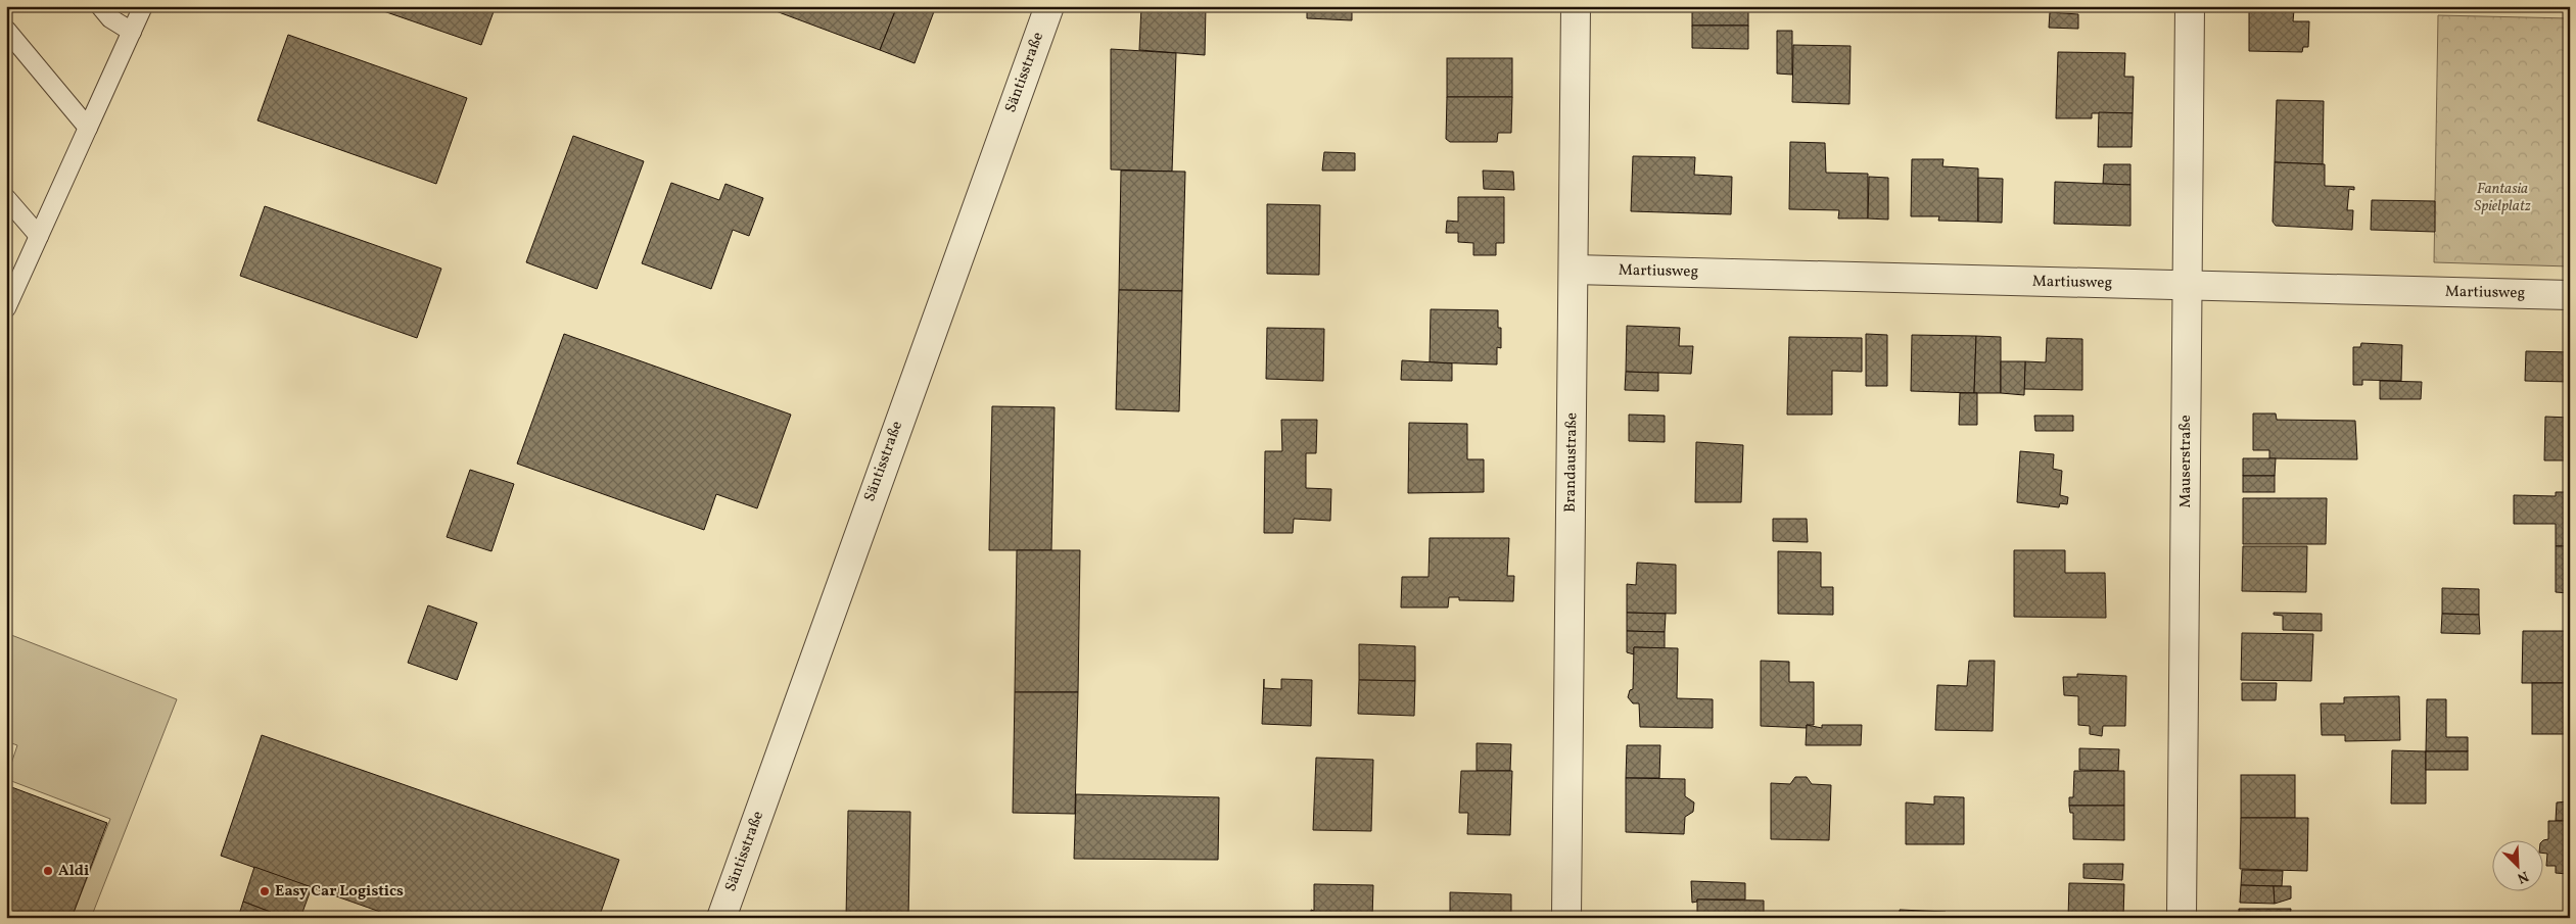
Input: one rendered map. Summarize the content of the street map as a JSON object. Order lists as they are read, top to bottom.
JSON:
{
  "streets": {
    "street": [
      "Säntisstraße",
      "Martiusweg",
      "Mauserstraße",
      "Brandaustraße"
    ]
  },
  "crossings": [
    ["Martiusweg", "Mauserstraße"],
    ["Martiusweg", "Brandaustraße"]
  ],
  "parks": ["Fantasia Spielplatz"],
  "places": ["Aldi", "Easy Car Logistics"],
  "north": "bottom right"
}
